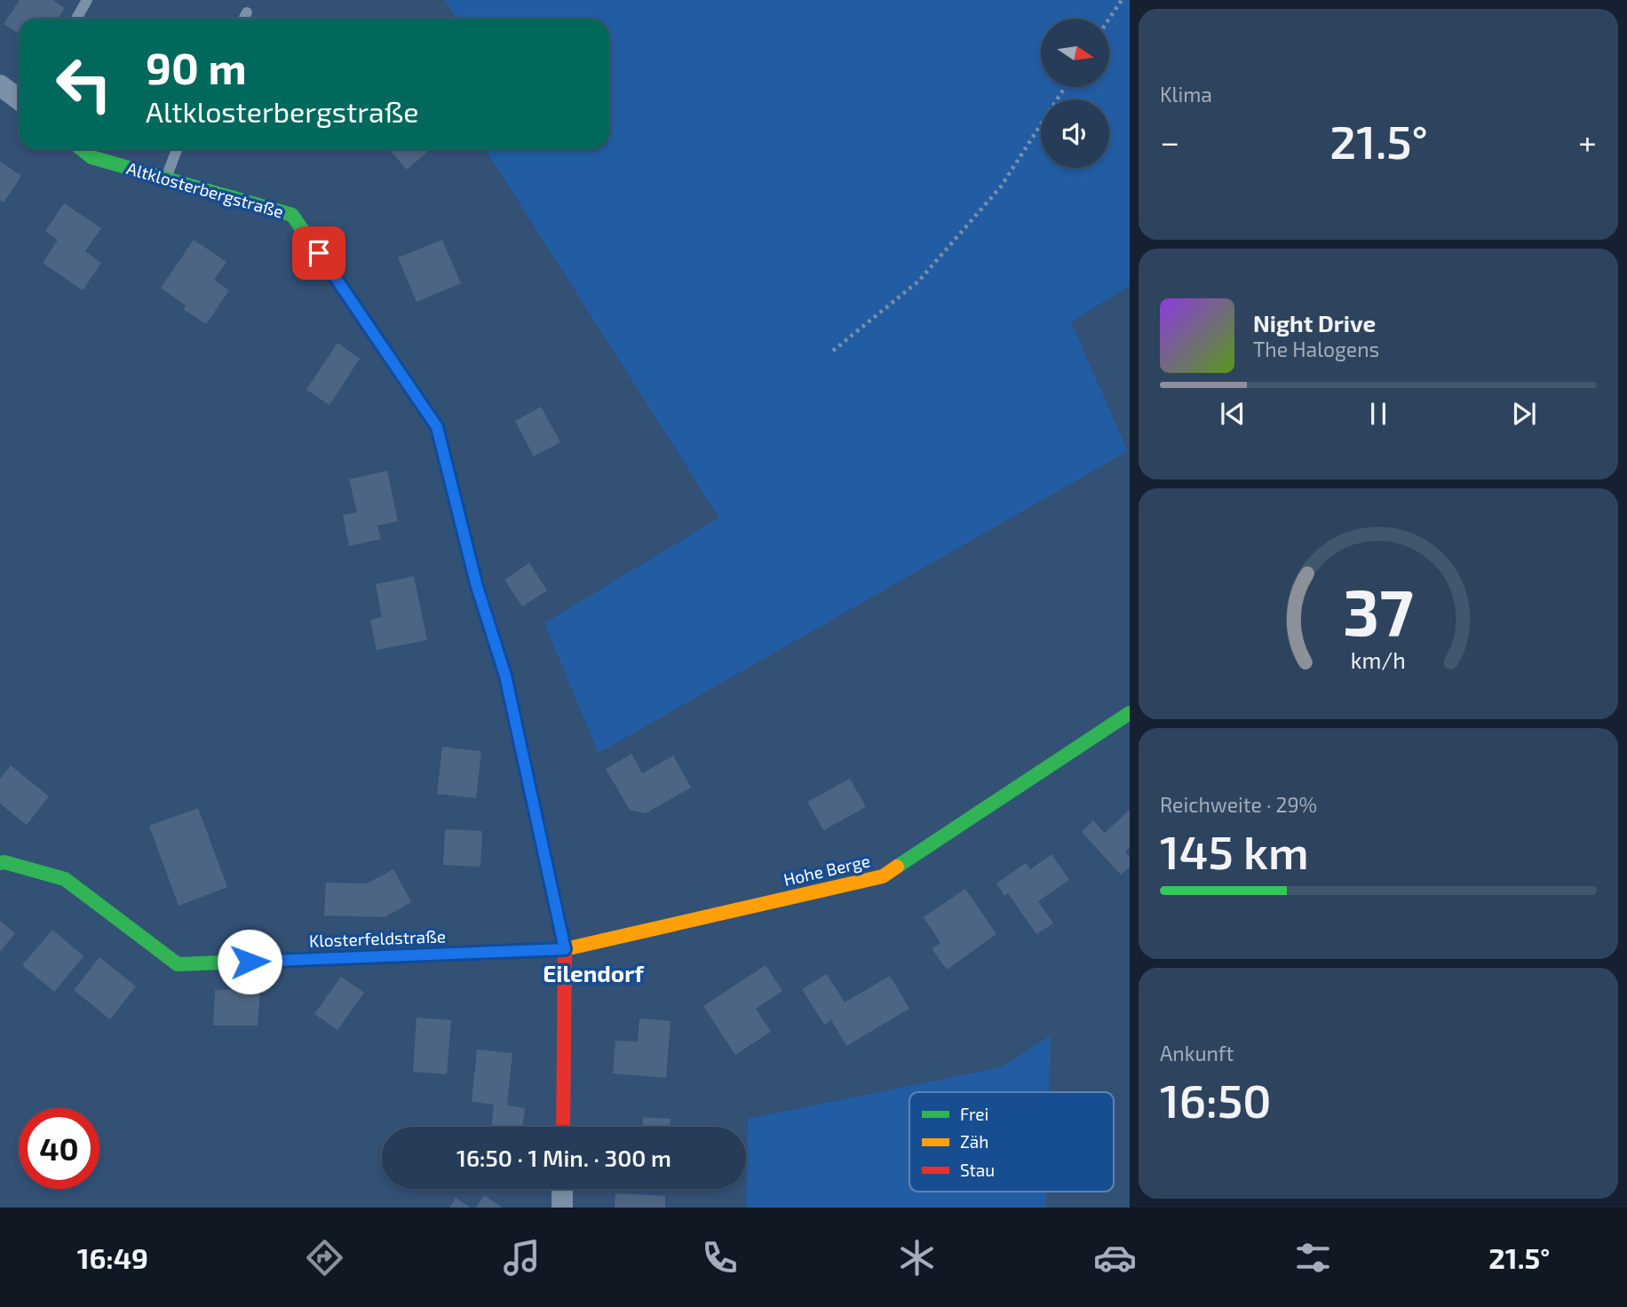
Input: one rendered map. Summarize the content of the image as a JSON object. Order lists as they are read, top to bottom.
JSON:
{
  "streets": {
    "street": ["Altklosterbergstraße", "Hohe Berge", "Klosterfeldstraße"]
  },
  "crossings": [
    ["Altklosterbergstraße", "Hohe Berge"],
    ["Altklosterbergstraße", "Klosterfeldstraße"],
    ["Hohe Berge", "Klosterfeldstraße"]
  ],
  "districts": ["Eilendorf"],
  "legend": ["Frei", "Zäh", "Stau"],
  "north": "right",
  "page": {
    "tile": [
      "Klima",
      ["Reichweite · 29%", "145 km"],
      ["Ankunft", "16:50"]
    ],
    "turn": ["90 m", "Altklosterbergstraße"],
    "heat": ["−", "21.5°", "+"],
    "song": ["Night Drive", "The Halogens"],
    "limit": "40",
    "trip": "16:50 · 1 Min. · 300 m",
    "tabs": ["16:49", "21.5°"],
    "gauge": ["37", "km/h"]
  }
}
